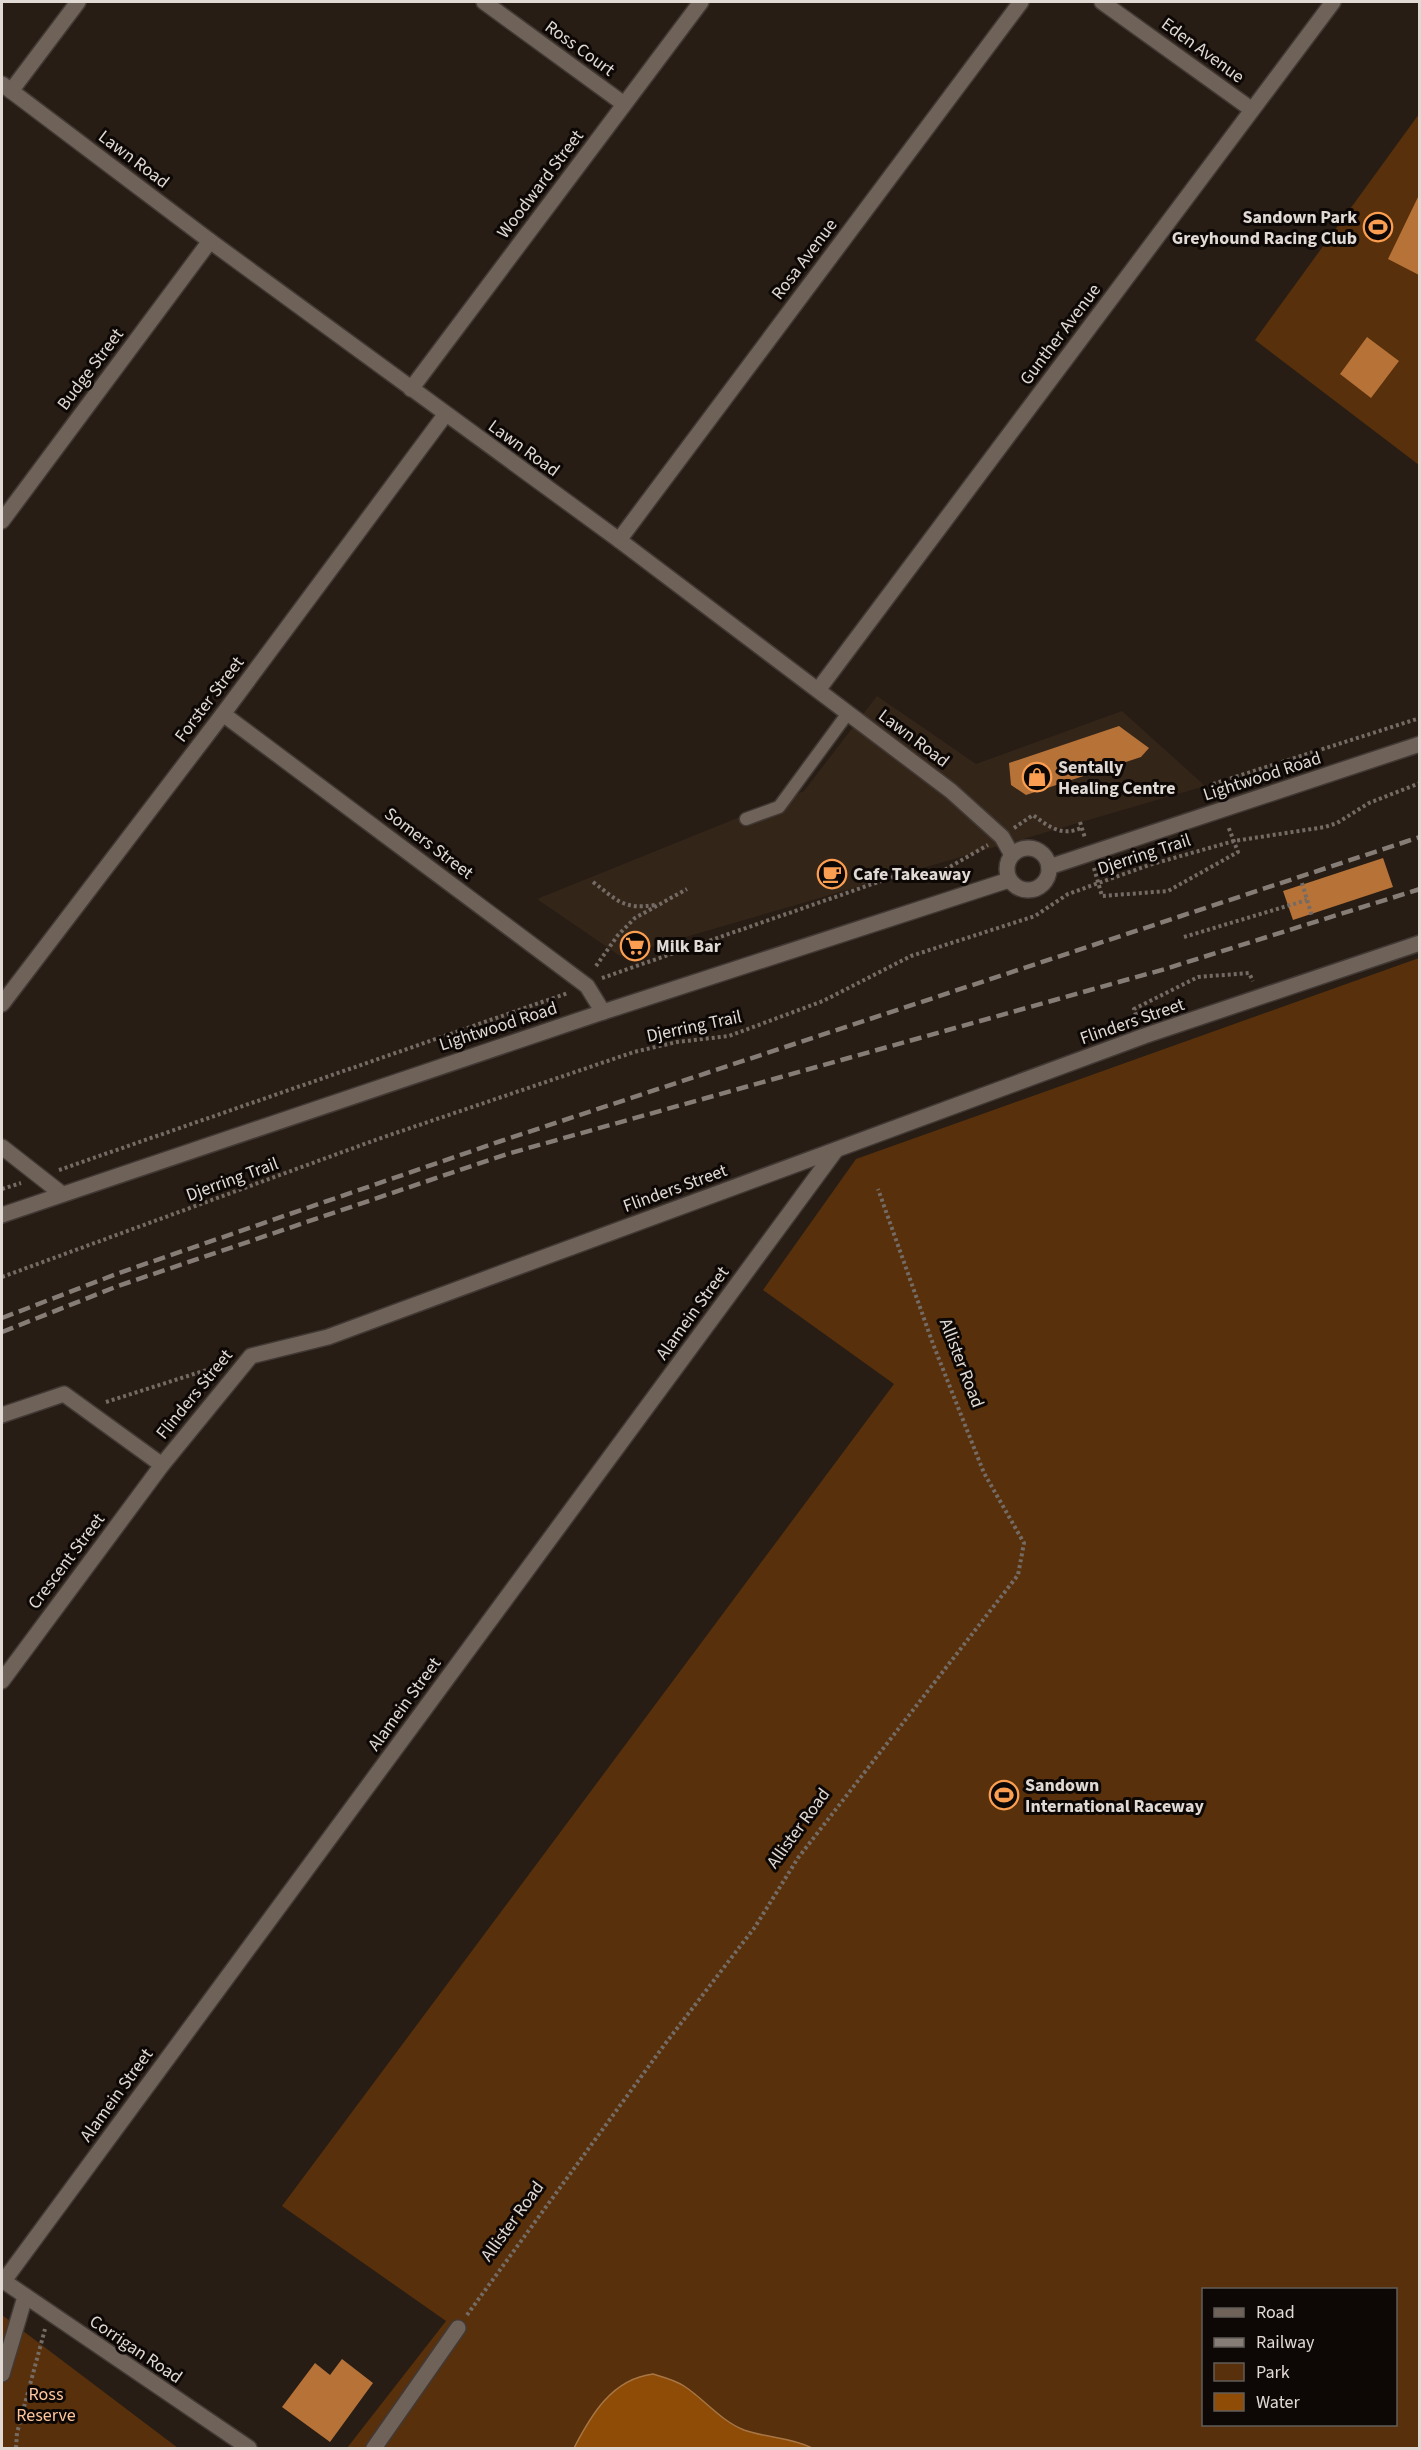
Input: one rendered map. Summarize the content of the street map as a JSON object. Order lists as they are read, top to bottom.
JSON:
{
  "streets": {
    "street": [
      "Ross Court",
      "Eden Avenue",
      "Lawn Road",
      "Woodward Street",
      "Rosa Avenue",
      "Gunther Avenue",
      "Budge Street",
      "Forster Street",
      "Lightwood Road",
      "Somers Street",
      "Flinders Street",
      "Alamein Street",
      "Crescent Street",
      "Corrigan Road"
    ],
    "path": ["Djerring Trail", "Allister Road"]
  },
  "crossings": [
    ["Ross Court", "Woodward Street"],
    ["Eden Avenue", "Gunther Avenue"],
    ["Lawn Road", "Woodward Street"],
    ["Lawn Road", "Rosa Avenue"],
    ["Lawn Road", "Gunther Avenue"],
    ["Lawn Road", "Budge Street"],
    ["Lawn Road", "Forster Street"],
    ["Lawn Road", "Lightwood Road"],
    ["Forster Street", "Somers Street"],
    ["Lightwood Road", "Somers Street"],
    ["Flinders Street", "Alamein Street"],
    ["Flinders Street", "Crescent Street"],
    ["Alamein Street", "Corrigan Road"]
  ],
  "parks": ["Ross Reserve"],
  "places": {
    "sports": ["Sandown Park Greyhound Racing Club", "Sandown International Raceway"],
    "shop": ["Sentally Healing Centre"],
    "cafe": ["Cafe Takeaway"],
    "supermarket": ["Milk Bar"]
  },
  "legend": [
    "Road",
    "Railway",
    "Park",
    "Water"
  ]
}
